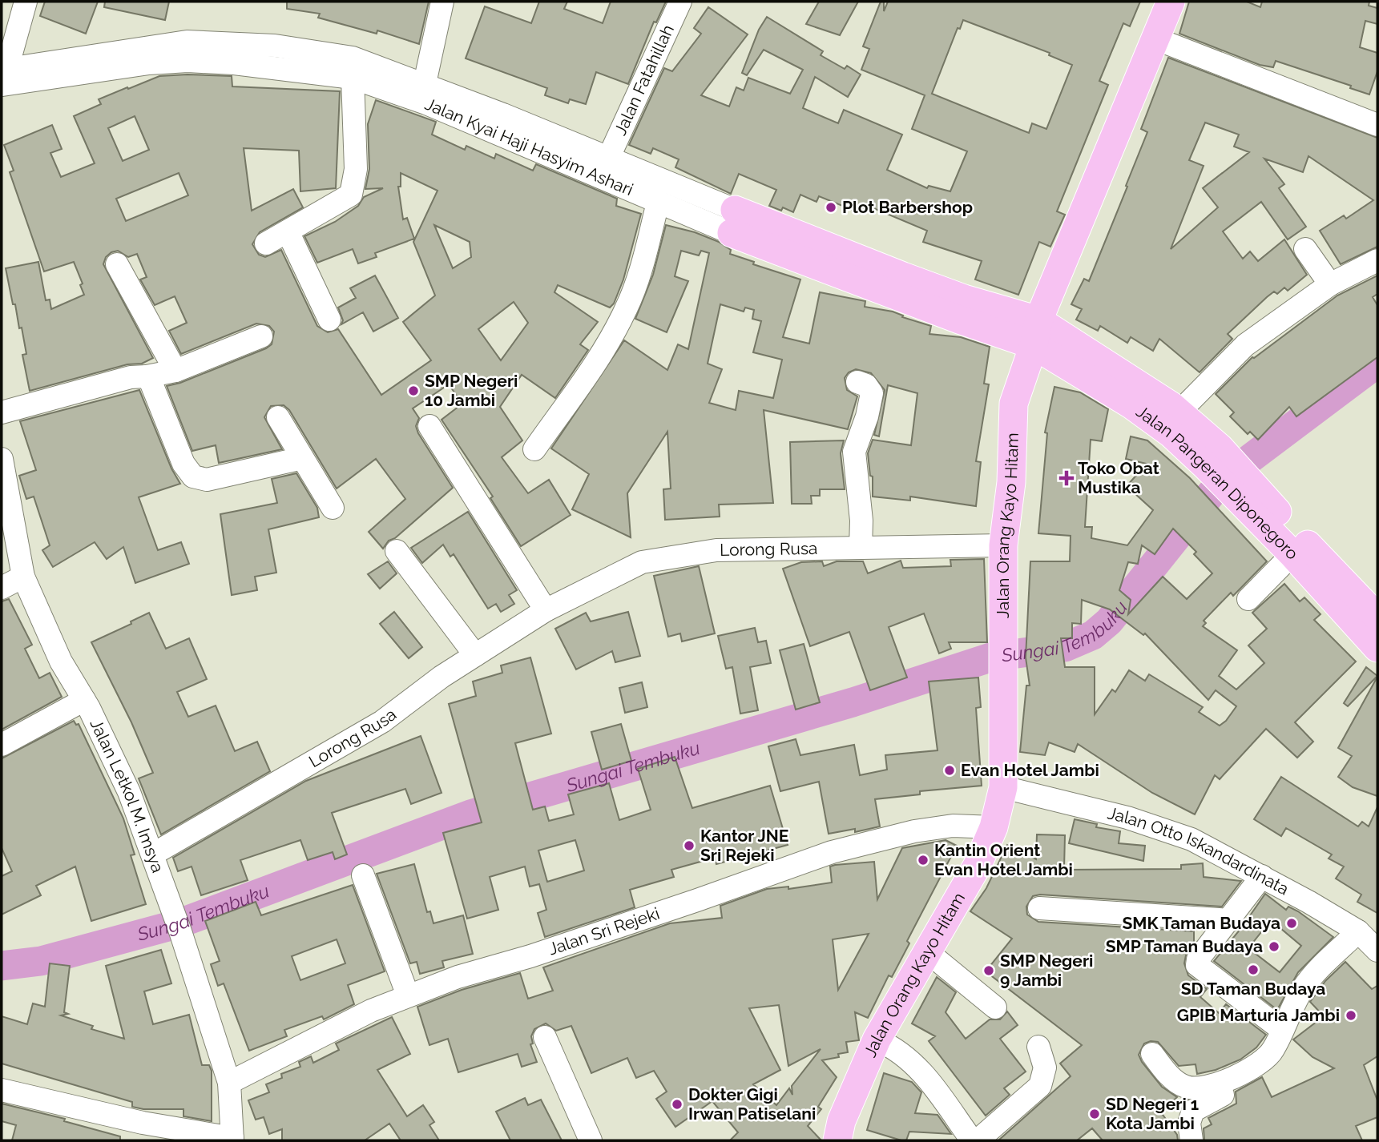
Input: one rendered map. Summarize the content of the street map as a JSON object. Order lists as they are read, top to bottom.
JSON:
{
  "streets": {
    "main road": ["Jalan Pangeran Diponegoro", "Jalan Orang Kayo Hitam"],
    "street": [
      "Jalan Fatahillah",
      "Jalan Kyai Haji Hasyim Ashari",
      "Lorong Rusa",
      "Jalan Letkol M. Imsya",
      "Jalan Otto Iskandardinata",
      "Jalan Sri Rejeki"
    ]
  },
  "crossings": [
    ["Jalan Fatahillah", "Jalan Kyai Haji Hasyim Ashari"],
    ["Jalan Pangeran Diponegoro", "Jalan Orang Kayo Hitam"],
    ["Jalan Orang Kayo Hitam", "Lorong Rusa"],
    ["Jalan Orang Kayo Hitam", "Jalan Otto Iskandardinata"],
    ["Jalan Orang Kayo Hitam", "Jalan Sri Rejeki"],
    ["Lorong Rusa", "Jalan Letkol M. Imsya"],
    ["Jalan Letkol M. Imsya", "Jalan Sri Rejeki"]
  ],
  "water": ["Sungai Tembuku"],
  "places": {
    "other": [
      "Plot Barbershop",
      "SMP Negeri 10 Jambi",
      "Evan Hotel Jambi",
      "Kantor JNE Sri Rejeki",
      "Kantin Orient Evan Hotel Jambi",
      "SMK Taman Budaya",
      "SMP Taman Budaya",
      "SD Taman Budaya",
      "SMP Negeri 9 Jambi",
      "GPIB Marturia Jambi",
      "Dokter Gigi Irwan Patiselani",
      "SD Negeri 1 Kota Jambi"
    ],
    "health": ["Toko Obat Mustika"]
  }
}
